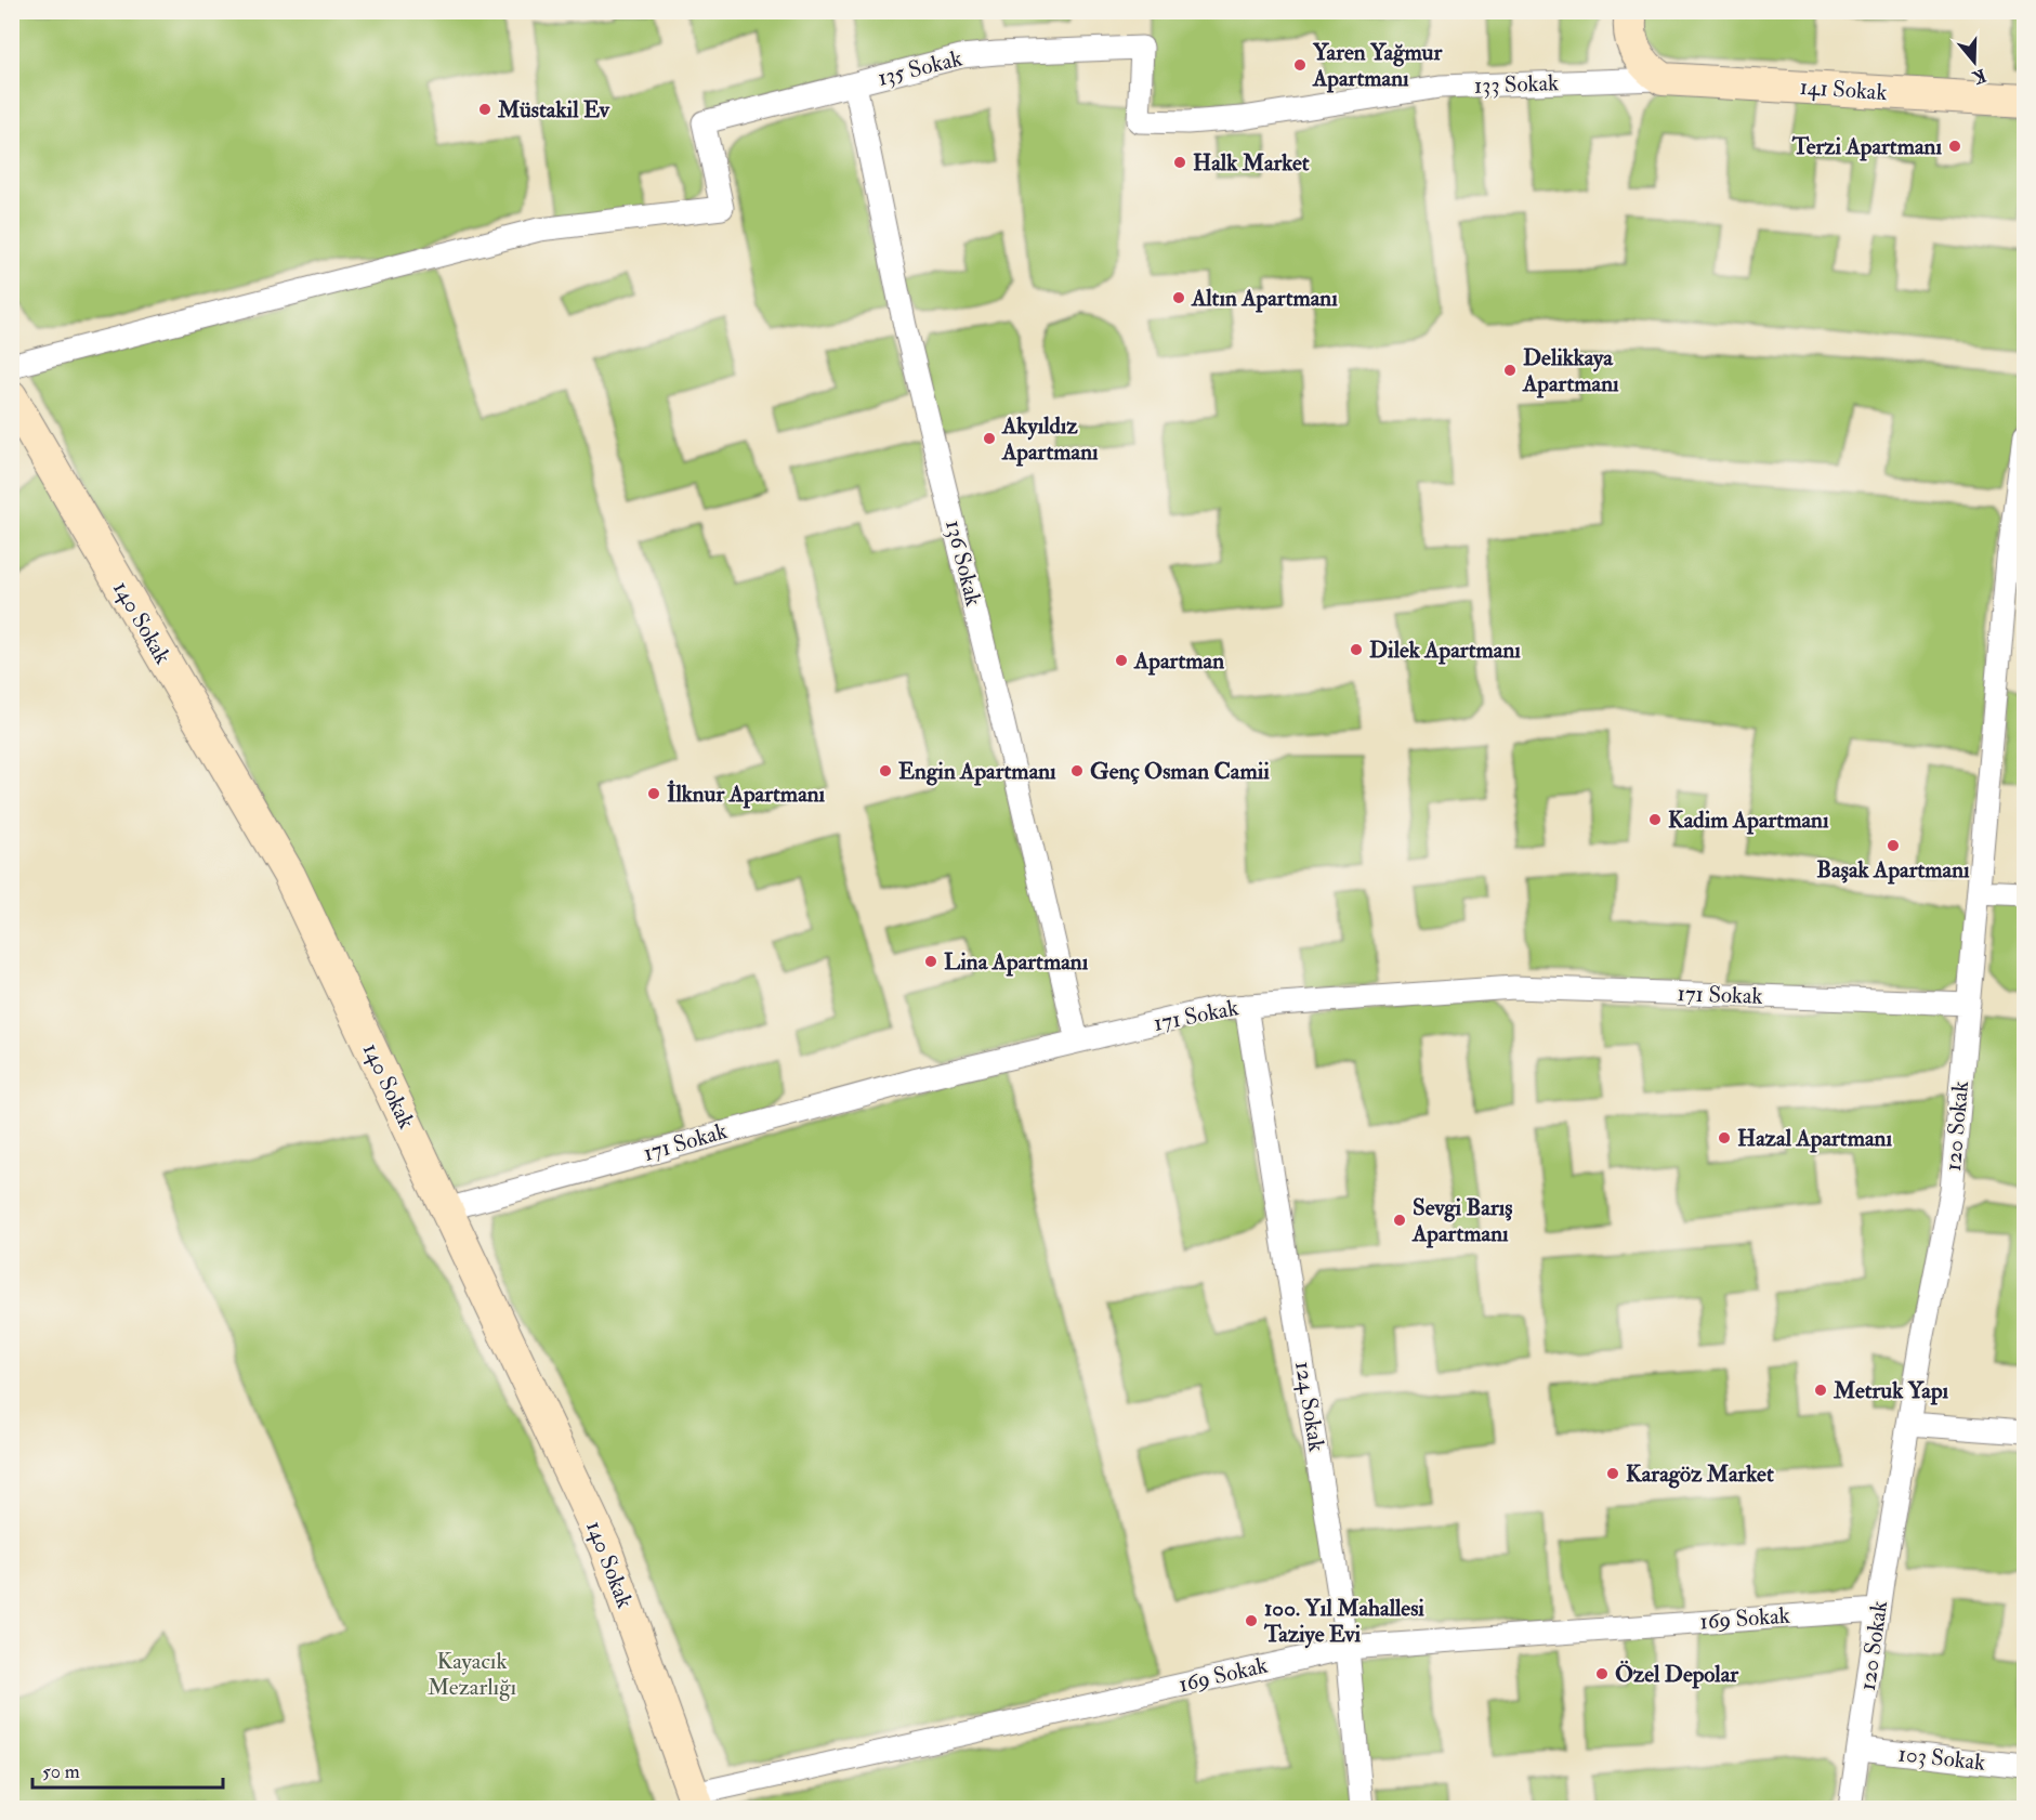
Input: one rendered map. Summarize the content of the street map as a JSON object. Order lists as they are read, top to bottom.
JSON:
{
  "streets": {
    "main road": ["141 Sokak", "140 Sokak"],
    "street": [
      "135 Sokak",
      "133 Sokak",
      "136 Sokak",
      "171 Sokak",
      "120 Sokak",
      "124 Sokak",
      "169 Sokak",
      "103 Sokak"
    ]
  },
  "crossings": [
    ["135 Sokak", "133 Sokak"],
    ["135 Sokak", "136 Sokak"],
    ["133 Sokak", "141 Sokak"],
    ["136 Sokak", "171 Sokak"],
    ["140 Sokak", "171 Sokak"],
    ["140 Sokak", "169 Sokak"],
    ["171 Sokak", "120 Sokak"],
    ["171 Sokak", "124 Sokak"],
    ["120 Sokak", "169 Sokak"],
    ["120 Sokak", "103 Sokak"],
    ["124 Sokak", "169 Sokak"]
  ],
  "parks": ["Kayacık Mezarlığı"],
  "places": [
    "Yaren Yağmur Apartmanı",
    "Müstakil Ev",
    "Terzi Apartmanı",
    "Halk Market",
    "Altın Apartmanı",
    "Delikkaya Apartmanı",
    "Akyıldız Apartmanı",
    "Dilek Apartmanı",
    "Apartman",
    "Engin Apartmanı",
    "Genç Osman Camii",
    "İlknur Apartmanı",
    "Kadim Apartmanı",
    "Başak Apartmanı",
    "Lina Apartmanı",
    "Hazal Apartmanı",
    "Sevgi Barış Apartmanı",
    "Metruk Yapı",
    "Karagöz Market",
    "100. Yıl Mahallesi Taziye Evi",
    "Özel Depolar"
  ],
  "scale_bar": "50 m",
  "north": "bottom"
}
